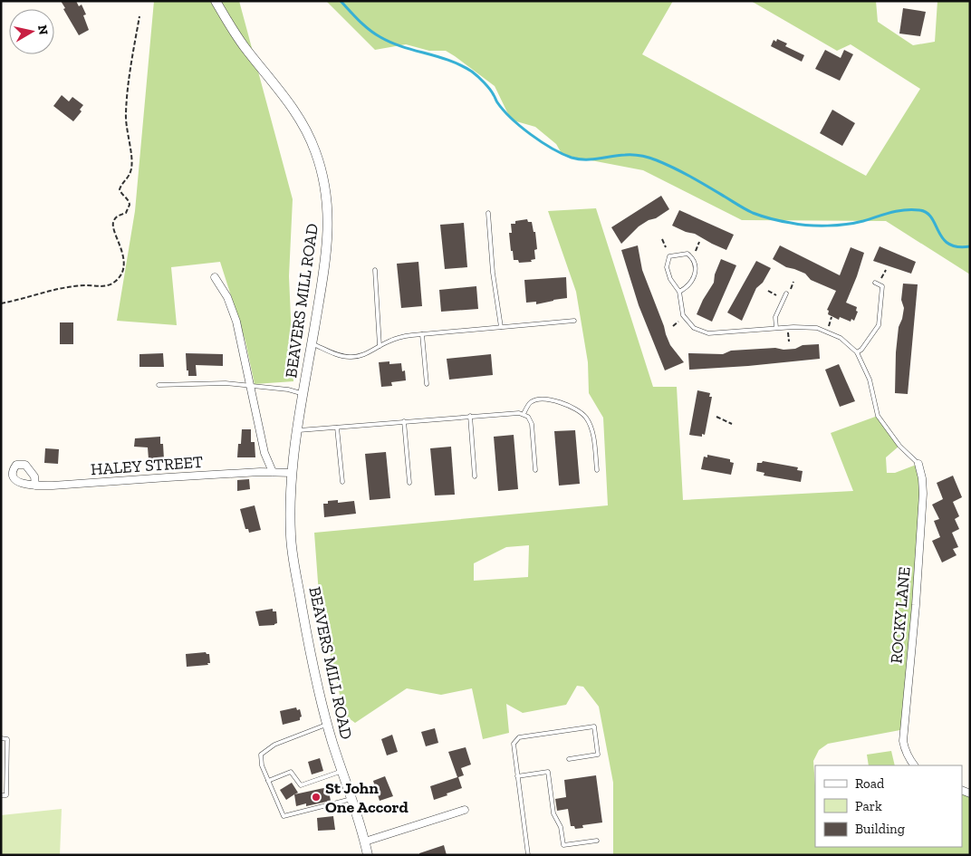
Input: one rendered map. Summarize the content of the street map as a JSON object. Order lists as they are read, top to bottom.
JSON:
{
  "streets": {
    "street": ["BEAVERS MILL ROAD", "HALEY STREET", "ROCKY LANE"]
  },
  "places": ["St John One Accord"],
  "legend": ["Road", "Park", "Building"],
  "north": "right"
}
